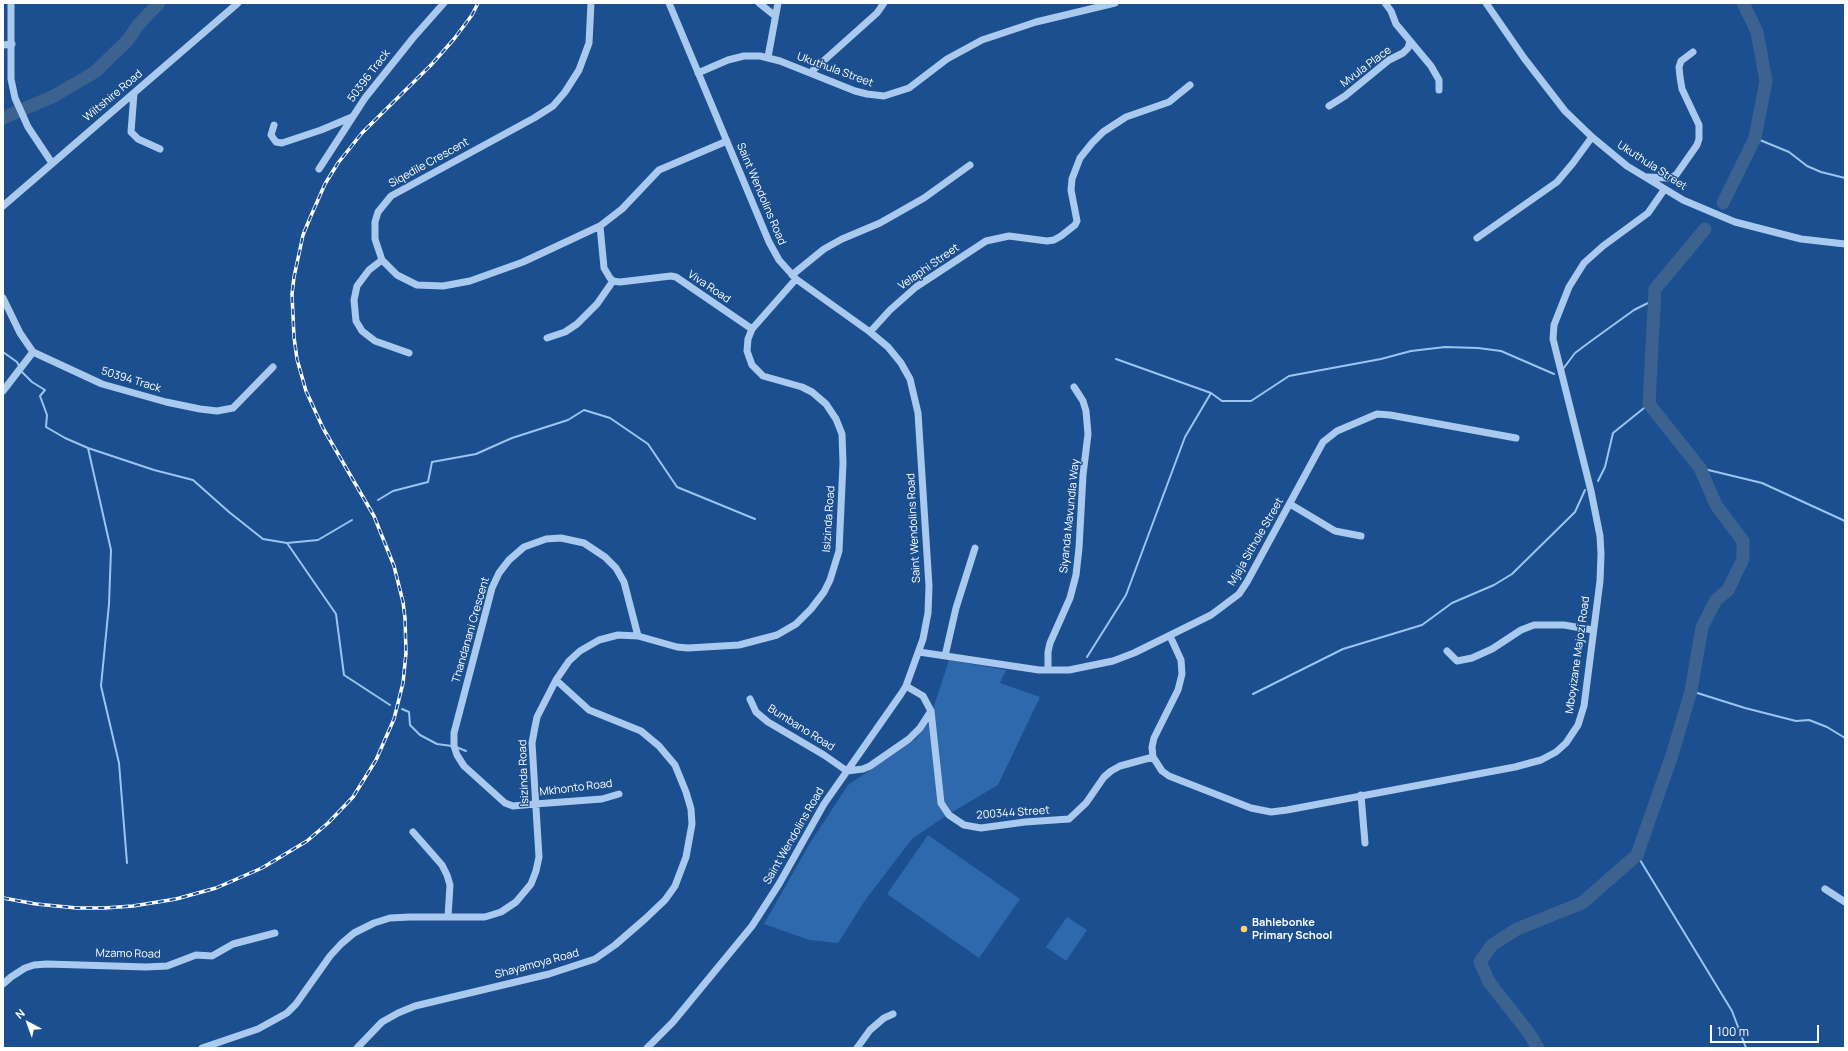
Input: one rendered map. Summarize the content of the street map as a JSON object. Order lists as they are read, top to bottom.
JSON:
{
  "streets": {
    "street": [
      "Mvula Place",
      "Ukuthula Street",
      "50396 Track",
      "Wiltshire Road",
      "Siqedile Crescent",
      "Saint Wendolins Road",
      "Velaphi Street",
      "Viva Road",
      "50394 Track",
      "Siyanda Mavundla Way",
      "Isizinda Road",
      "Mjaja Sithole Street",
      "Thandanani Crescent",
      "Mboyizane Majozi Road",
      "Bumbano Road",
      "Mkhonto Road",
      "200344 Street",
      "Mzamo Road",
      "Shayamoya Road"
    ]
  },
  "crossings": [
    ["Ukuthula Street", "Saint Wendolins Road"],
    ["Ukuthula Street", "Mboyizane Majozi Road"],
    ["Siqedile Crescent", "Saint Wendolins Road"],
    ["Saint Wendolins Road", "Velaphi Street"],
    ["Saint Wendolins Road", "Isizinda Road"],
    ["Saint Wendolins Road", "Mjaja Sithole Street"],
    ["Saint Wendolins Road", "Bumbano Road"],
    ["Saint Wendolins Road", "200344 Street"],
    ["Viva Road", "Isizinda Road"],
    ["Siyanda Mavundla Way", "Mjaja Sithole Street"],
    ["Isizinda Road", "Thandanani Crescent"],
    ["Isizinda Road", "Mkhonto Road"],
    ["Isizinda Road", "Shayamoya Road"],
    ["Thandanani Crescent", "Mkhonto Road"],
    ["Mboyizane Majozi Road", "200344 Street"]
  ],
  "places": ["Bahlebonke Primary School"],
  "scale_bar": "100 m",
  "north": "top left"
}
